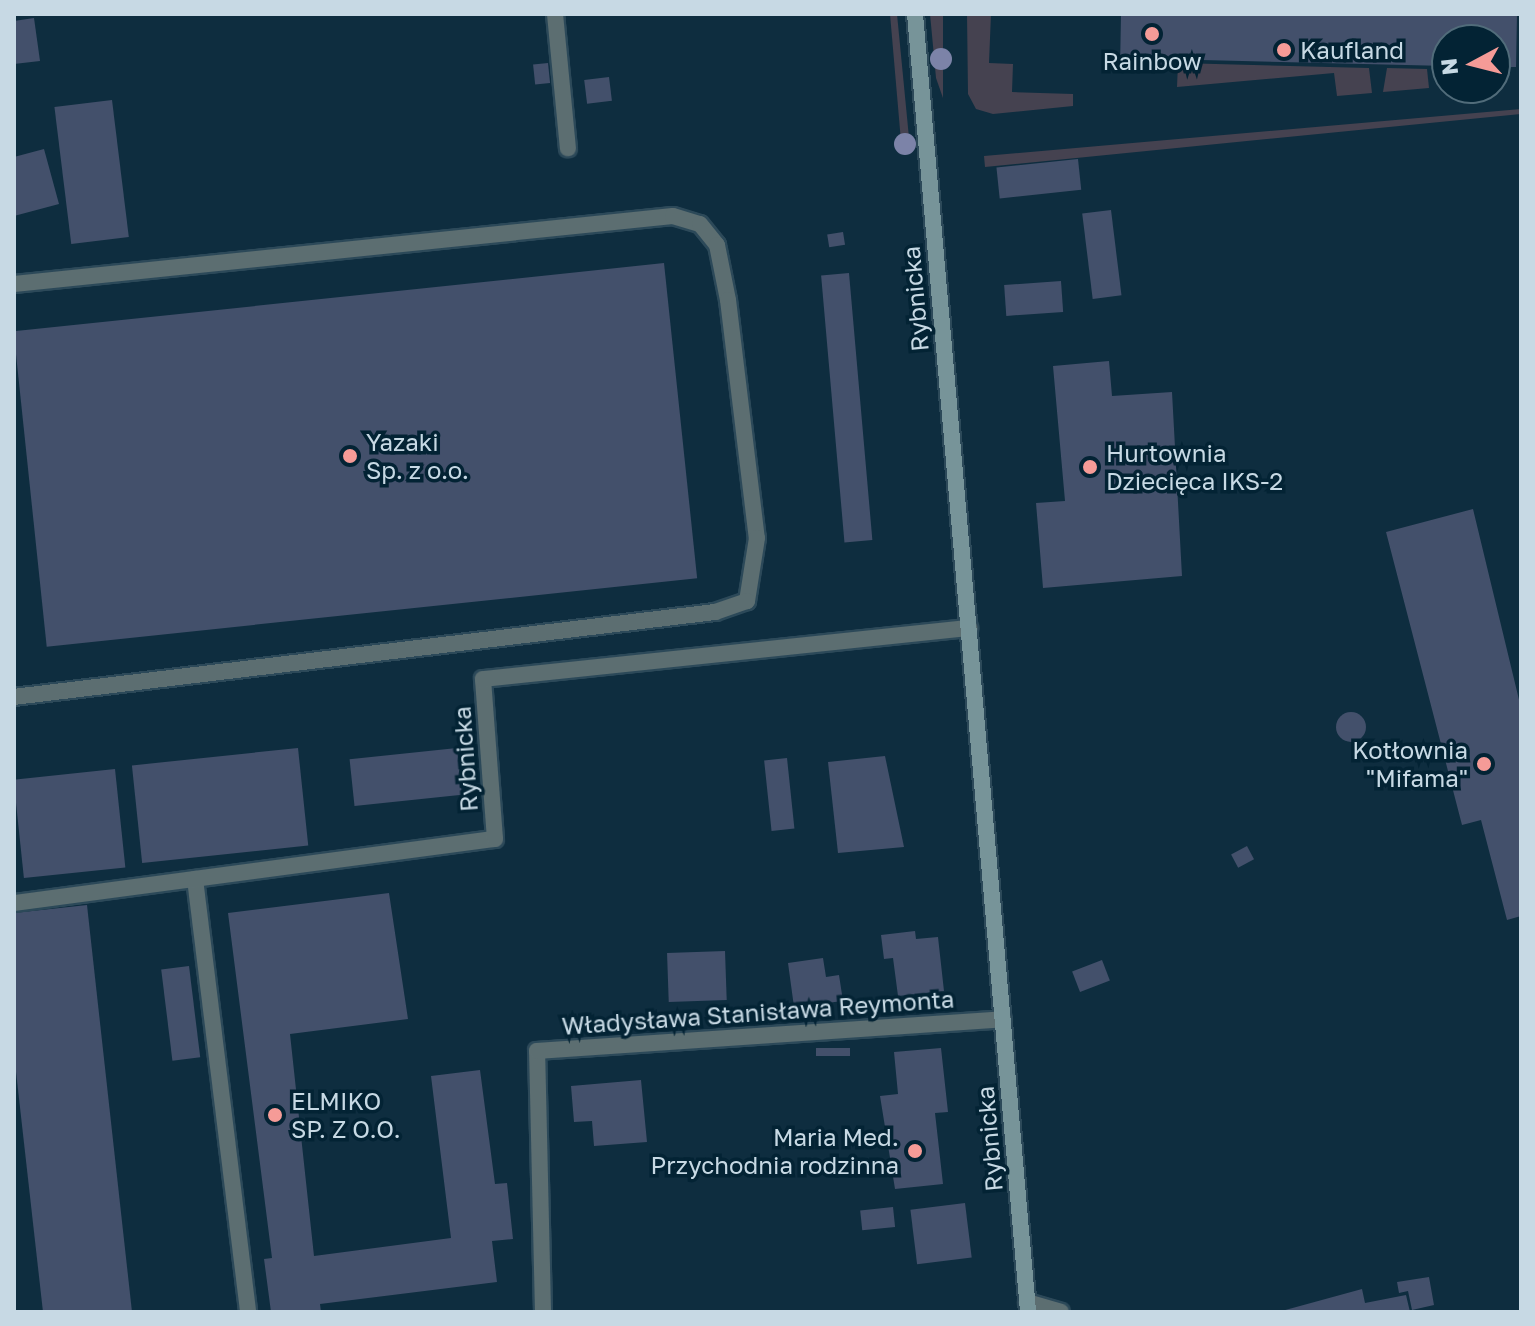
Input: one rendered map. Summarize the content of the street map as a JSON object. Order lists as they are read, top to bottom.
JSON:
{
  "streets": {
    "street": ["Rybnicka", "Władysława Stanisława Reymonta"]
  },
  "crossings": [
    ["Rybnicka", "Władysława Stanisława Reymonta"]
  ],
  "places": [
    "Rainbow",
    "Kaufland",
    "Yazaki Sp. z o.o.",
    "Hurtownia Dziecięca IKS-2",
    "Kotłownia \"Mifama\"",
    "ELMIKO SP. Z O.O.",
    "Maria Med. Przychodnia rodzinna"
  ],
  "north": "left"
}
